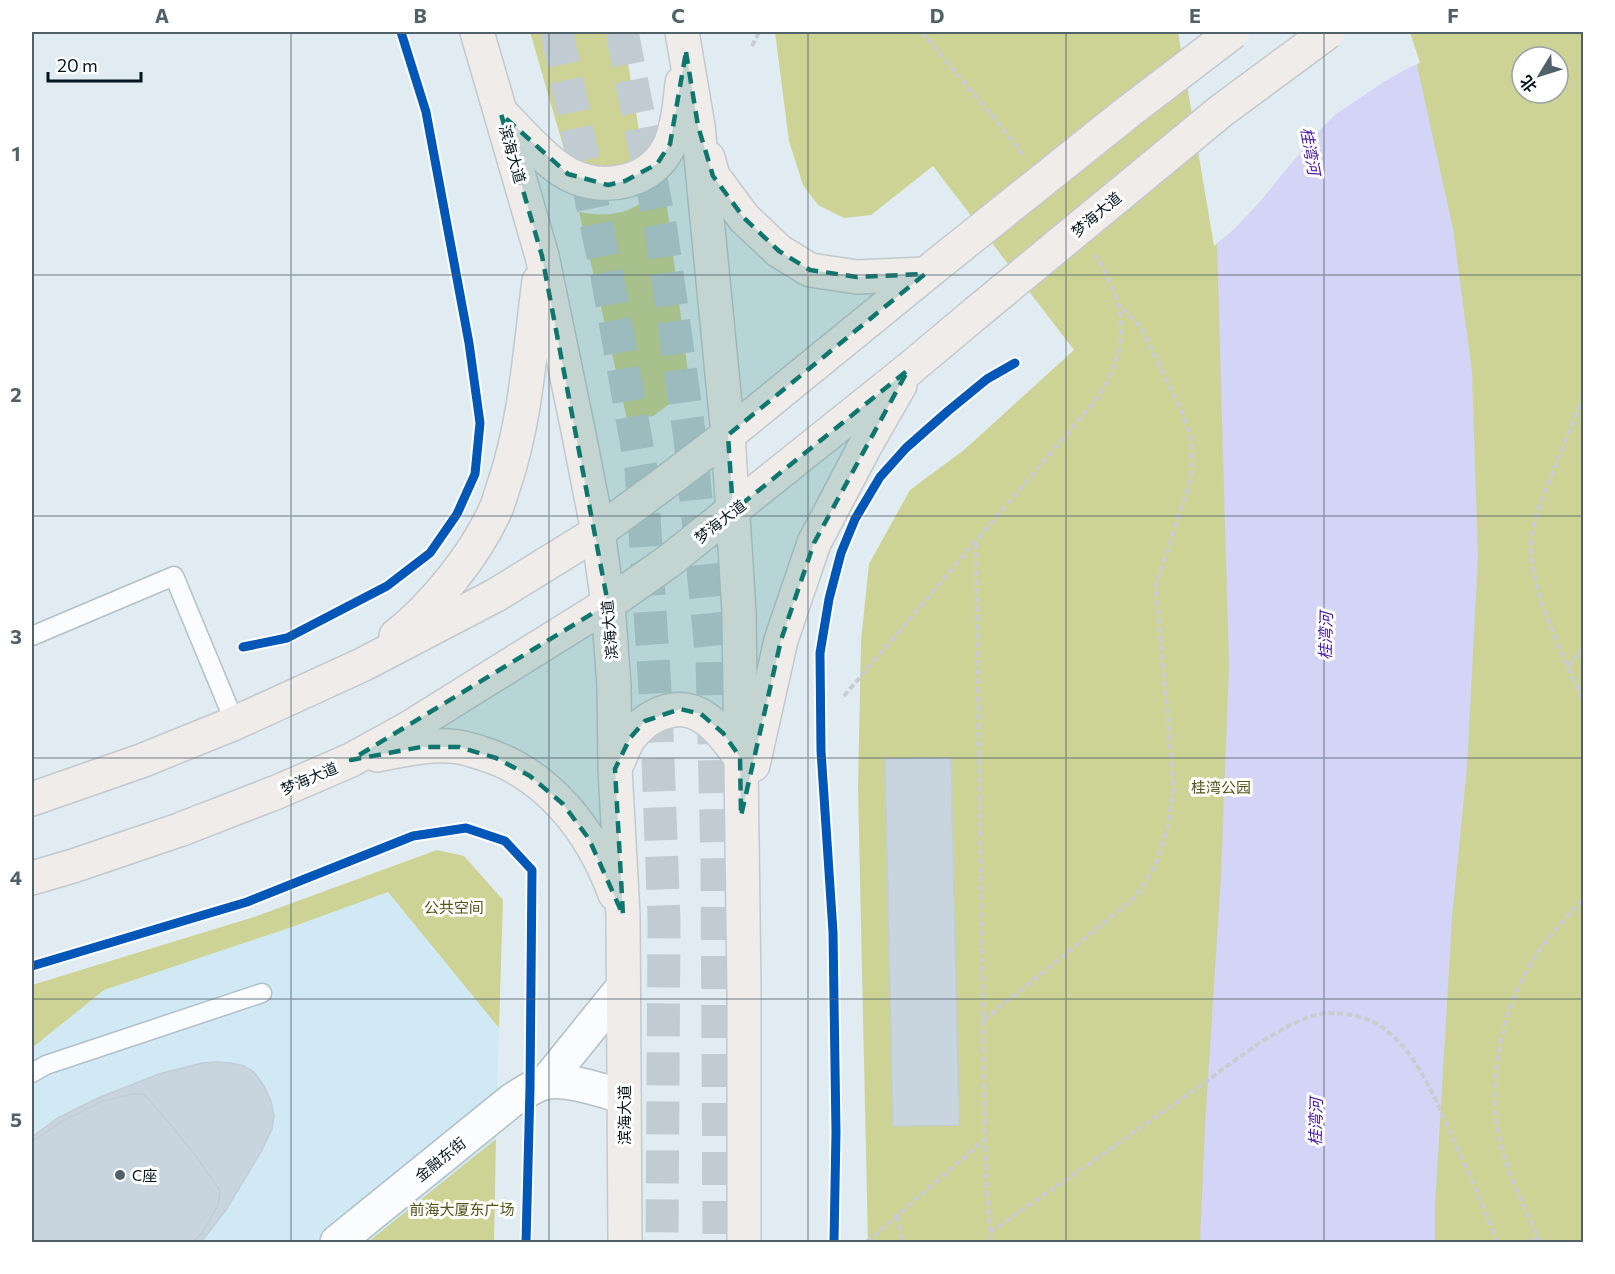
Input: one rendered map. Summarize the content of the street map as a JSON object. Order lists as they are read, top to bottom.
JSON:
{
  "streets": {
    "main road": ["滨海大道", "梦海大道"],
    "street": ["金融东街"]
  },
  "crossings": [
    ["滨海大道", "梦海大道"],
    ["滨海大道", "金融东街"]
  ],
  "water": ["桂湾河"],
  "parks": ["桂湾公园", "公共空间", "前海大厦东广场"],
  "places": ["C座"],
  "scale_bar": "20 m",
  "north": "bottom left",
  "grid": {
    "columns": [
      "A",
      "B",
      "C",
      "D",
      "E",
      "F"
    ],
    "rows": [
      "1",
      "2",
      "3",
      "4",
      "5"
    ]
  }
}
